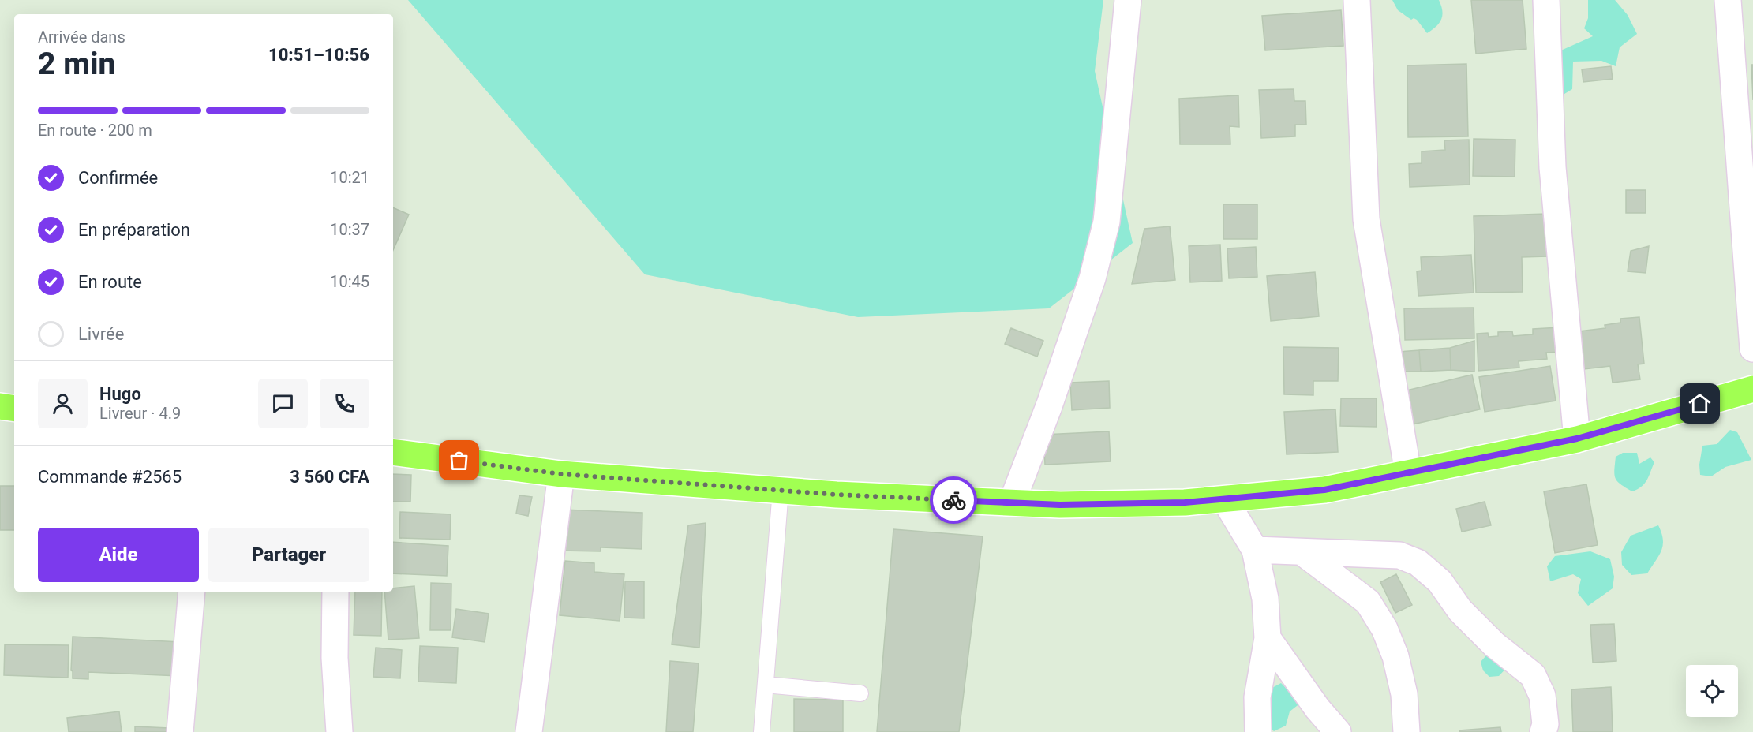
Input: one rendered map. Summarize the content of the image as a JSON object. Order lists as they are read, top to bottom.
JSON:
{
  "page": {
    "heading": ["2 min", "Arrivée dans", "10:51–10:56"],
    "panel": [
      "Hugo",
      "Livreur · 4.9",
      "Commande #2565",
      "3 560 CFA"
    ],
    "bar": "En route · 200 m",
    "list": [
      ["Confirmée", "10:21"],
      ["En préparation", "10:37"],
      ["En route", "10:45"],
      "Livrée"
    ],
    "buttons": ["Aide", "Partager"]
  }
}
